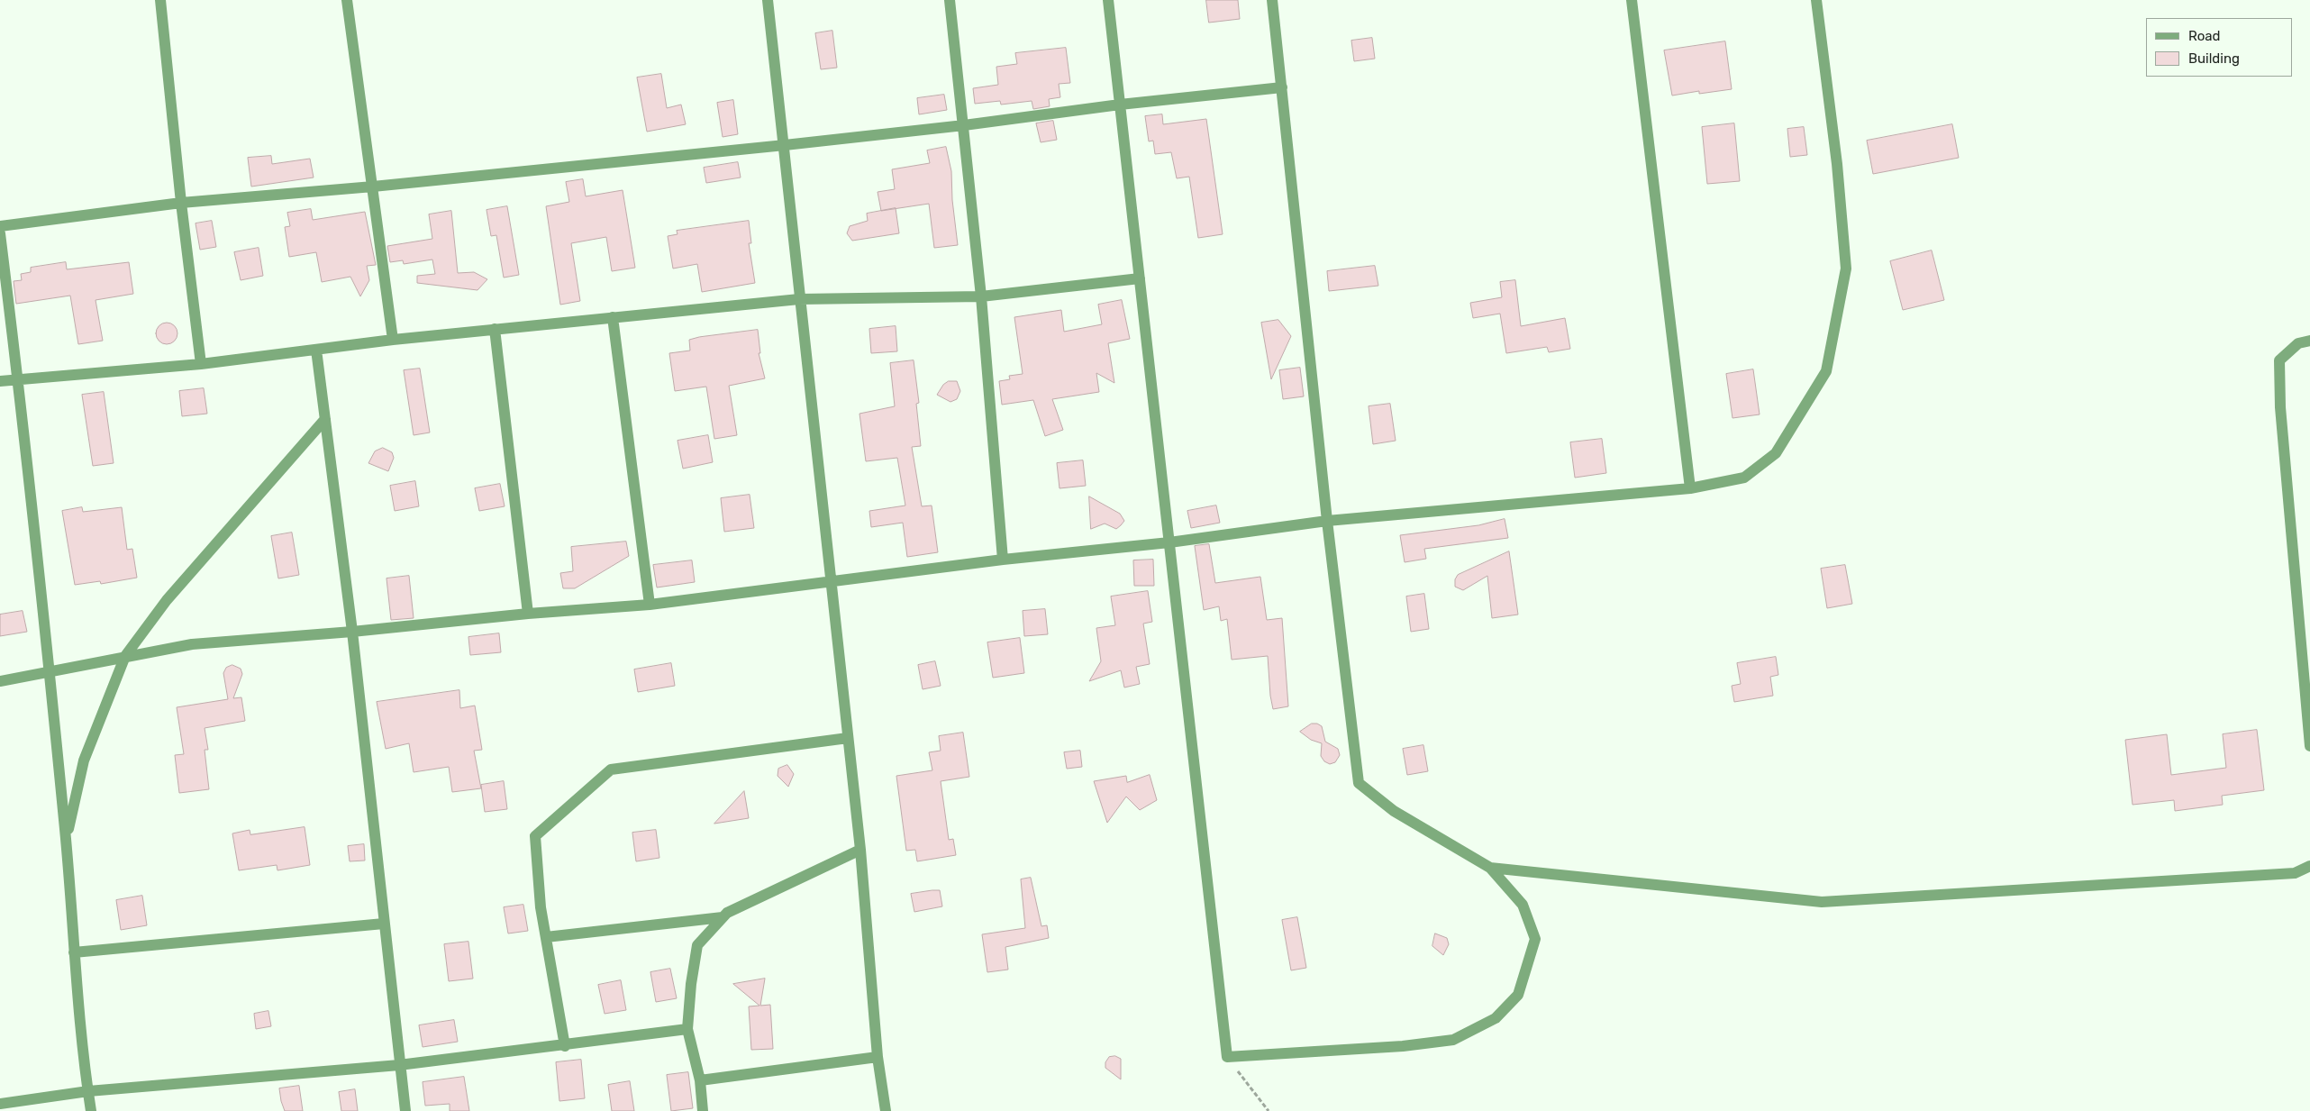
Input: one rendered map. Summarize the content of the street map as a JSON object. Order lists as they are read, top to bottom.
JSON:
{
  "legend": ["Road", "Building"]
}
